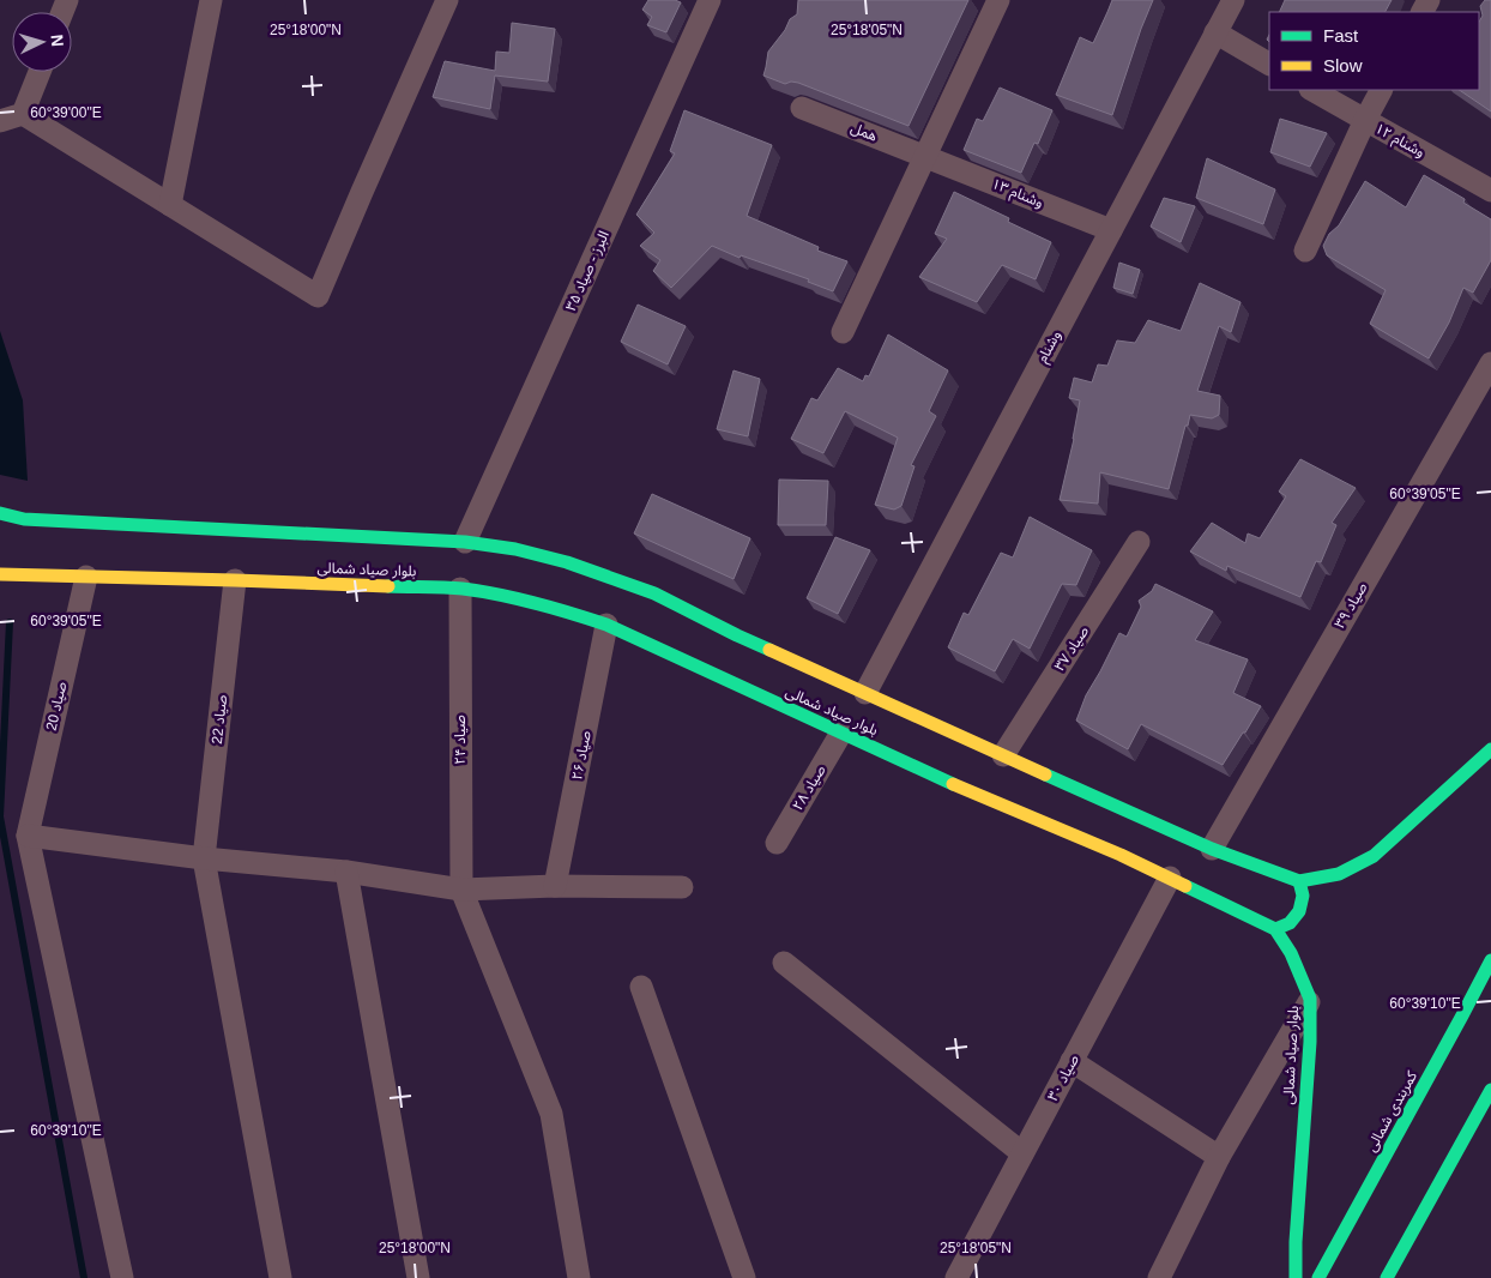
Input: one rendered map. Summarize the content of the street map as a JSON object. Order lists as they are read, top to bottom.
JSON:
{
  "streets": {
    "main road": ["بلوار صیاد شمالی", "کمربندی شمالی"],
    "street": [
      "همل",
      "وشنام ۱۲",
      "وشنام ۱۳",
      "البرز - صیاد ۳۵",
      "وشنام",
      "صیاد ۳۹",
      "صیاد ۳۷",
      "صیاد 20",
      "صیاد 22",
      "صیاد ۲۴",
      "صیاد ۲۶",
      "صیاد ۲۸",
      "صیاد ۳۰"
    ]
  },
  "crossings": [
    ["همل", "وشنام ۱۳"],
    ["وشنام ۱۳", "وشنام"],
    ["البرز - صیاد ۳۵", "بلوار صیاد شمالی"],
    ["وشنام", "بلوار صیاد شمالی"],
    ["بلوار صیاد شمالی", "صیاد ۳۹"],
    ["بلوار صیاد شمالی", "صیاد ۳۷"],
    ["بلوار صیاد شمالی", "صیاد 20"],
    ["بلوار صیاد شمالی", "صیاد 22"],
    ["بلوار صیاد شمالی", "صیاد ۲۴"],
    ["بلوار صیاد شمالی", "صیاد ۲۶"],
    ["بلوار صیاد شمالی", "صیاد ۲۸"],
    ["بلوار صیاد شمالی", "صیاد ۳۰"]
  ],
  "legend": ["Fast", "Slow"],
  "north": "right",
  "coordinates": [
    "25°18'00\"N",
    "25°18'05\"N",
    "60°39'00\"E",
    "60°39'05\"E",
    "60°39'10\"E"
  ]
}
